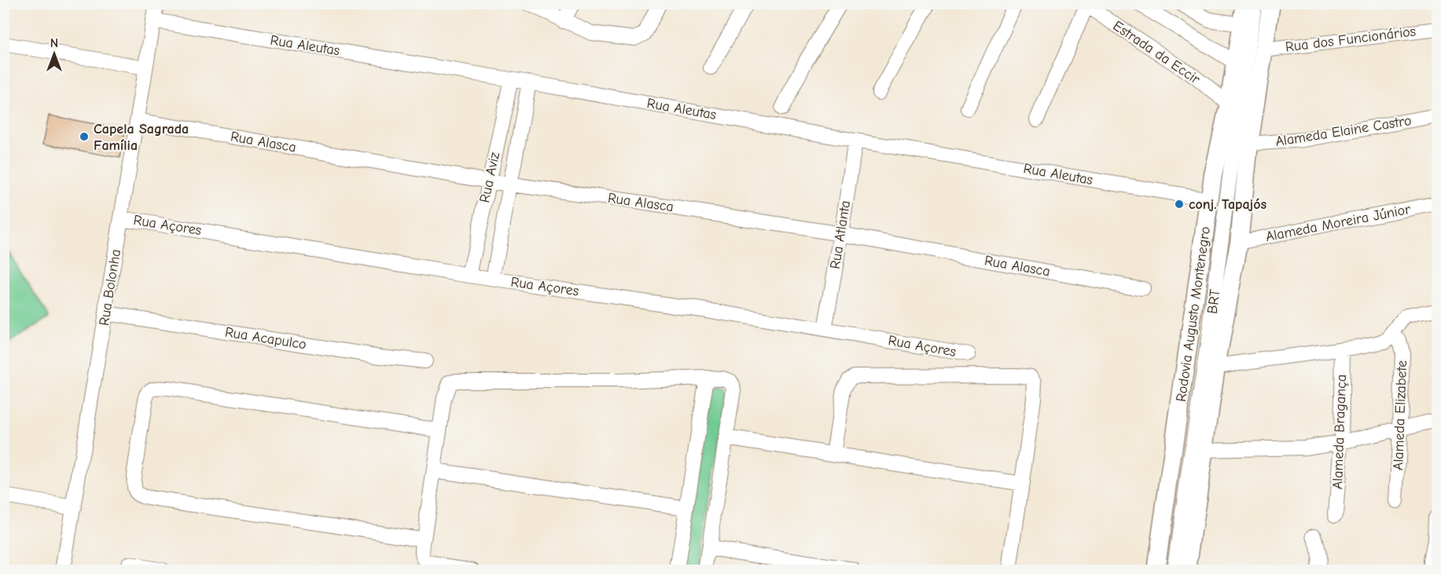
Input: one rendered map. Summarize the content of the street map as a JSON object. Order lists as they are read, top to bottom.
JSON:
{
  "streets": {
    "main road": ["Rodovia Augusto Montenegro"],
    "street": [
      "Rua dos Funcionários",
      "Rua Aleutas",
      "Estrada da Eccir",
      "Alameda Elaine Castro",
      "Rua Alasca",
      "Rua Aviz",
      "Alameda Moreira Júnior",
      "Rua Açores",
      "Rua Atlanta",
      "Rua Bolonha",
      "BRT",
      "Rua Acapulco",
      "Alameda Elizabete",
      "Alameda Bragança"
    ]
  },
  "crossings": [
    ["Rua dos Funcionários", "Rodovia Augusto Montenegro"],
    ["Rua Aleutas", "Rua Aviz"],
    ["Rua Aleutas", "Rua Atlanta"],
    ["Rua Aleutas", "Rua Bolonha"],
    ["Rua Aleutas", "Rodovia Augusto Montenegro"],
    ["Estrada da Eccir", "Rodovia Augusto Montenegro"],
    ["Alameda Elaine Castro", "Rodovia Augusto Montenegro"],
    ["Rua Alasca", "Rua Aviz"],
    ["Rua Alasca", "Rua Atlanta"],
    ["Rua Alasca", "Rua Bolonha"],
    ["Rua Aviz", "Rua Açores"],
    ["Alameda Moreira Júnior", "Rodovia Augusto Montenegro"],
    ["Rua Açores", "Rua Atlanta"],
    ["Rua Açores", "Rua Bolonha"],
    ["Rua Bolonha", "Rua Acapulco"]
  ],
  "places": ["Capela Sagrada Família", "conj. Tapajós"],
  "north": "top"
}
